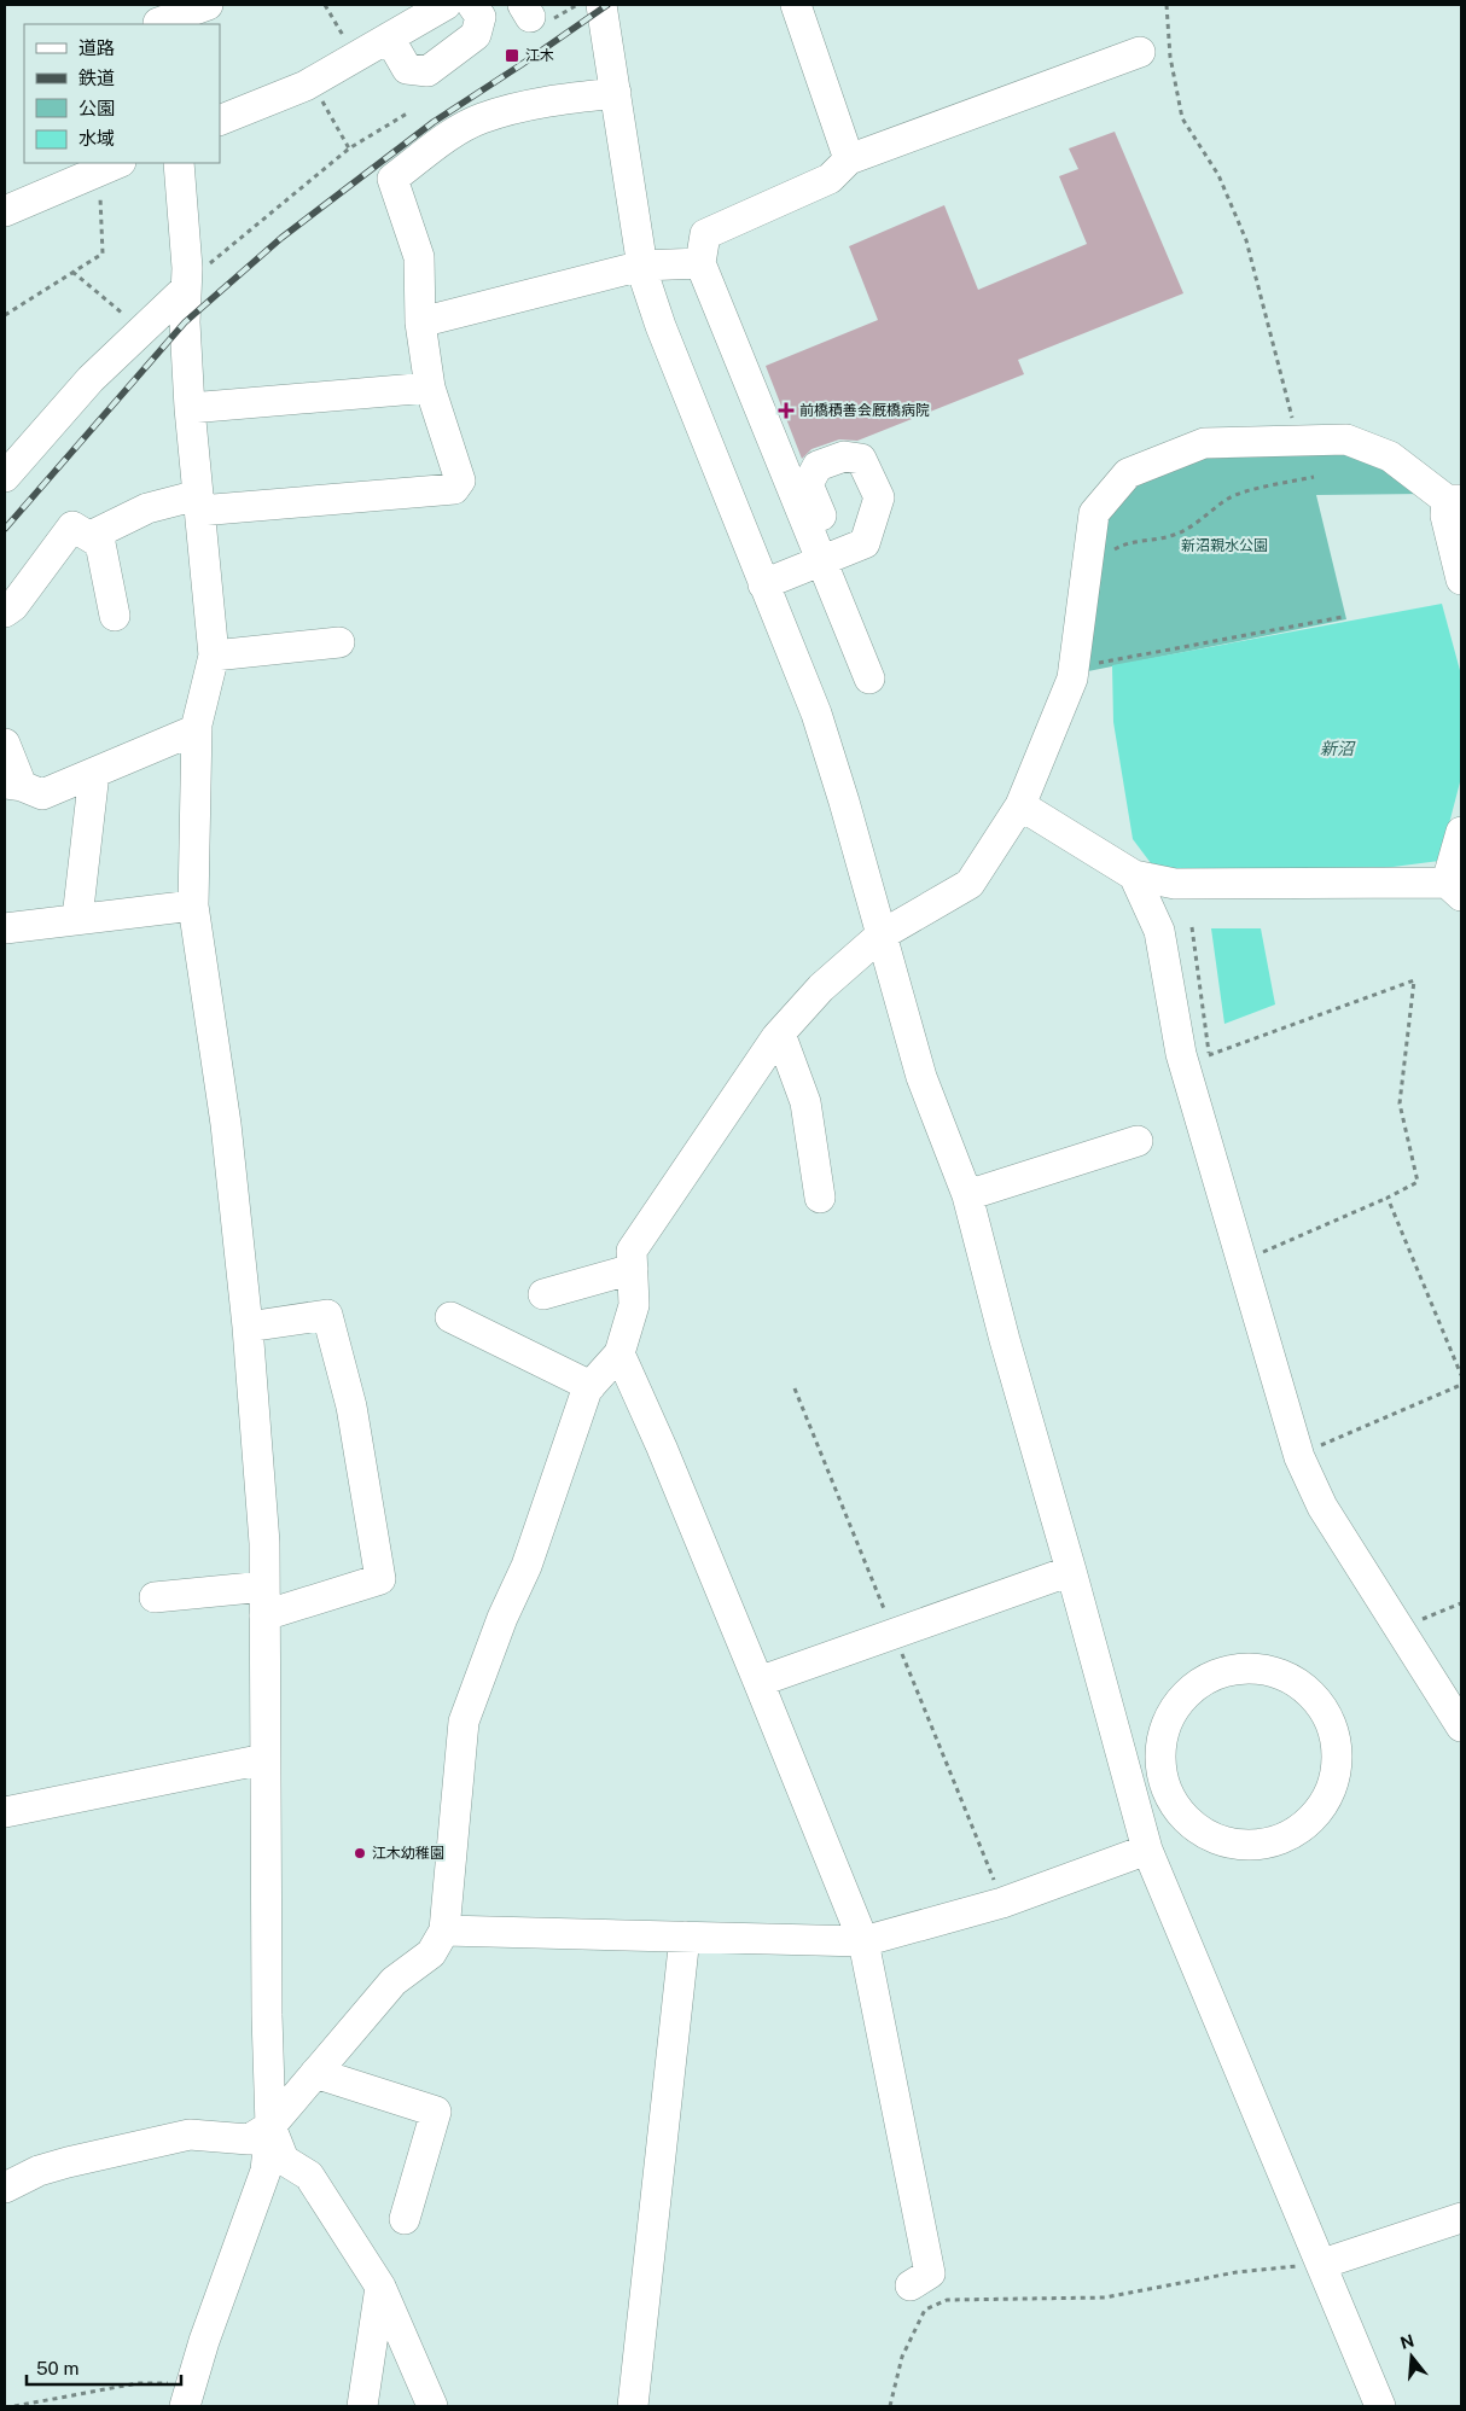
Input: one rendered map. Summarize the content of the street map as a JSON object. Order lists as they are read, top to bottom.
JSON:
{
  "water": ["新沼"],
  "parks": ["新沼親水公園"],
  "places": {
    "transit": ["江木"],
    "health": ["前橋積善会厩橋病院"],
    "other": ["江木幼稚園"]
  },
  "legend": [
    "道路",
    "鉄道",
    "公園",
    "水域"
  ],
  "scale_bar": "50 m",
  "north": "top"
}
